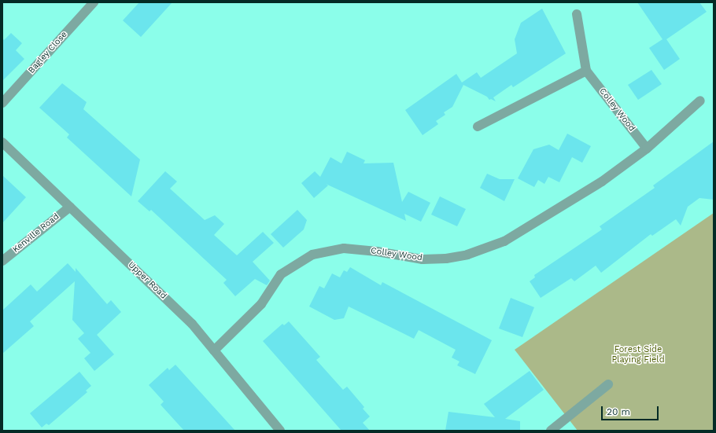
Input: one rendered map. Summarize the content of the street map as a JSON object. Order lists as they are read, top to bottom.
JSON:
{
  "streets": {
    "street": [
      "Bagley Close",
      "Colley Wood",
      "Kenville Road",
      "Upper Road"
    ]
  },
  "crossings": [
    ["Colley Wood", "Upper Road"],
    ["Kenville Road", "Upper Road"]
  ],
  "parks": ["Forest Side Playing Field"],
  "scale_bar": "20 m"
}
